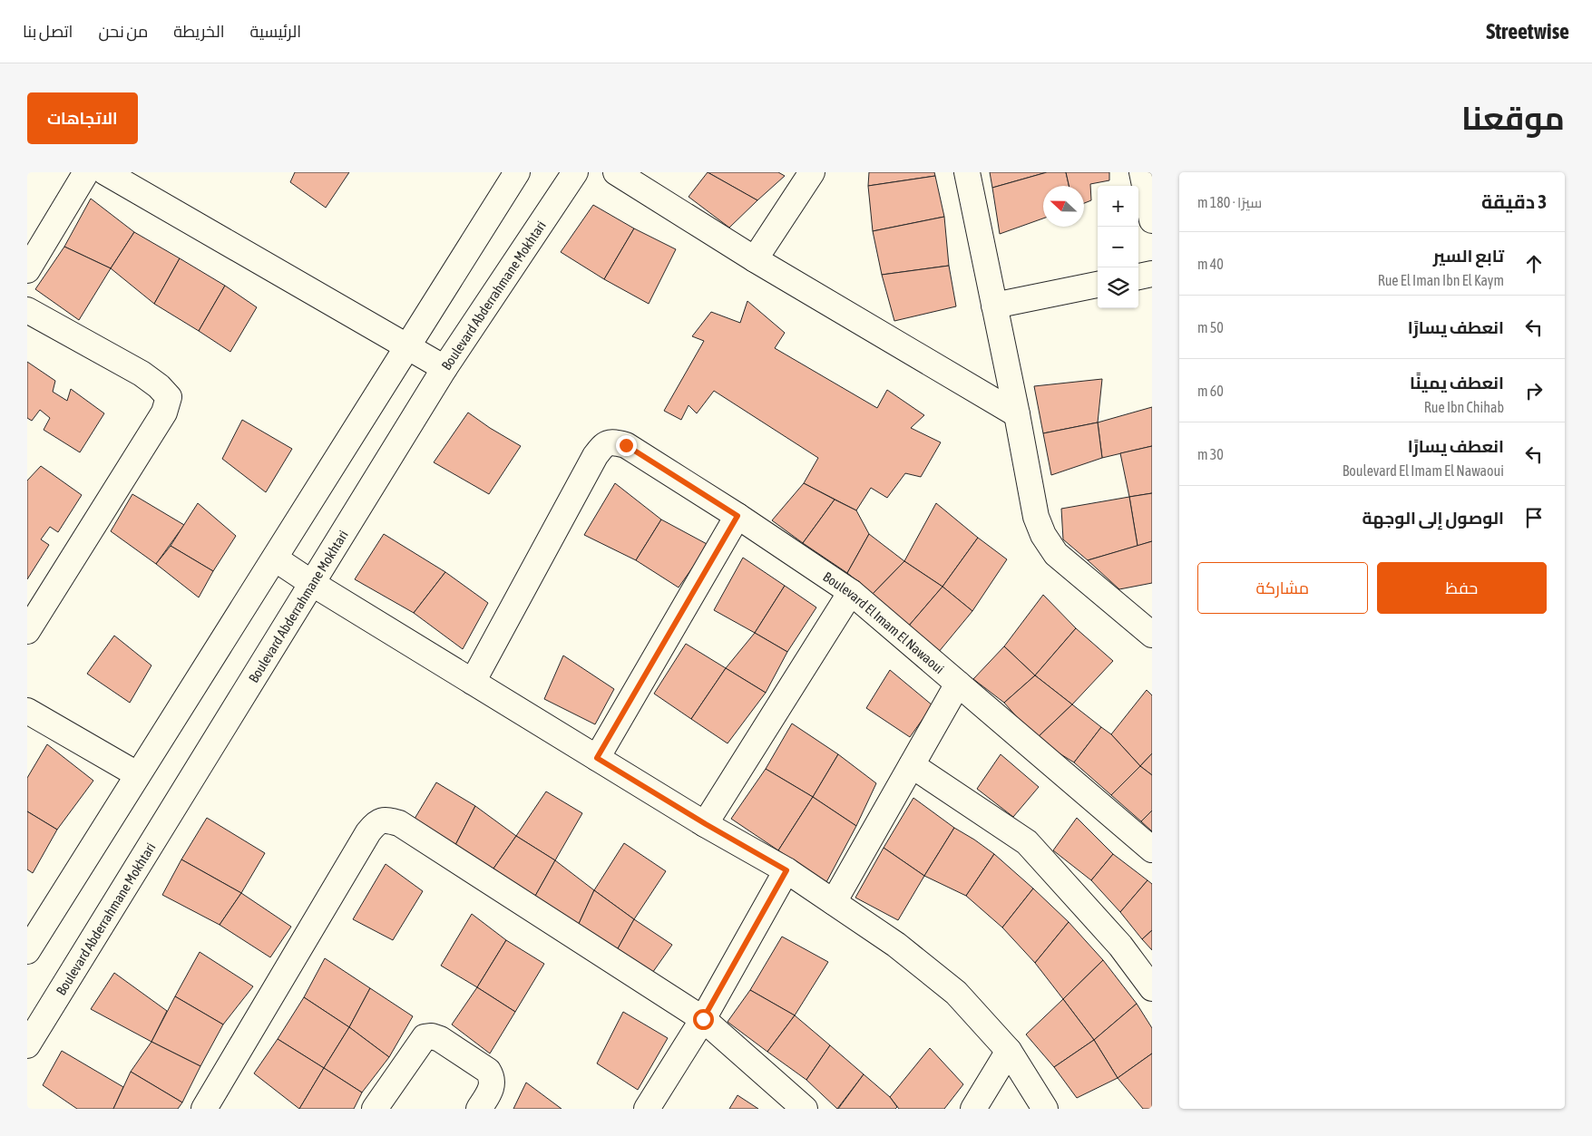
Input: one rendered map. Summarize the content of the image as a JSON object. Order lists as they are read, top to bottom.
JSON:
{
  "streets": {
    "street": ["Boulevard Abderrahmane Mokhtari", "Boulevard El Imam El Nawaoui"]
  },
  "north": "left",
  "page": {
    "header": "Streetwise",
    "nav": [
      "الرئيسية",
      "الخريطة",
      "من نحن",
      "اتصل بنا"
    ],
    "title": "موقعنا",
    "buttons": [
      "الاتجاهات",
      ["حفظ", "مشاركة"]
    ],
    "heading": ["3 دقيقة", "سيرًا · 180 m"],
    "map_buttons": ["+", "−"],
    "list": [
      ["تابع السير", "Rue El Iman Ibn El Kaym", "40 m"],
      ["انعطف يسارًا", "50 m"],
      ["انعطف يمينًا", "Rue Ibn Chihab", "60 m"],
      ["انعطف يسارًا", "Boulevard El Imam El Nawaoui", "30 m"],
      "الوصول إلى الوجهة"
    ]
  }
}
